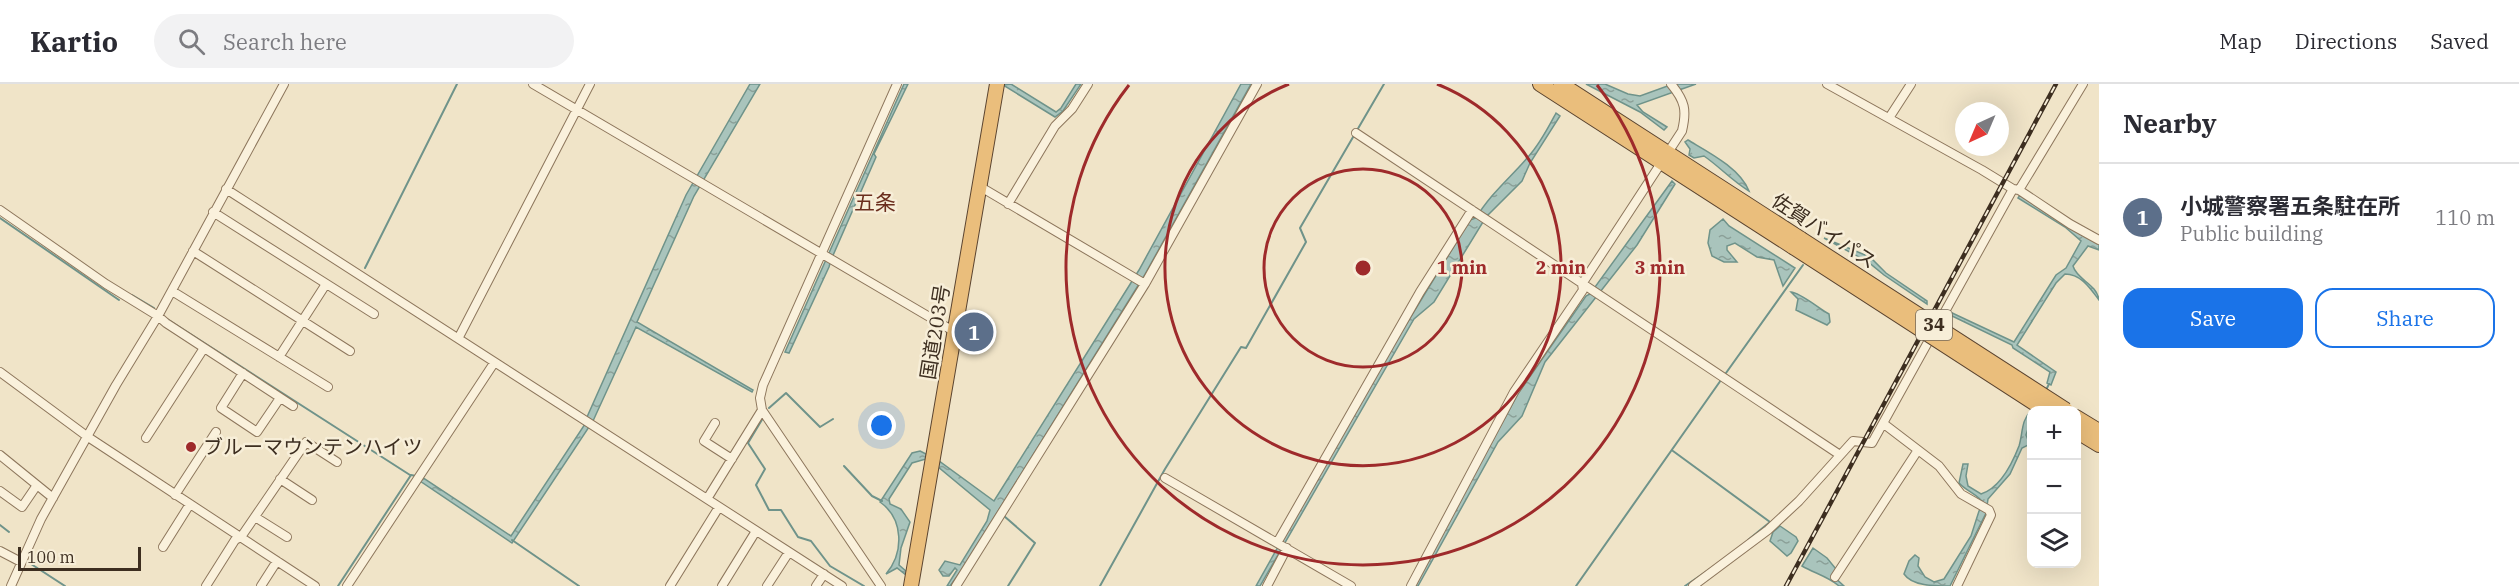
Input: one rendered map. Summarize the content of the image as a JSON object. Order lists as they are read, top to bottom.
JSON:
{
  "streets": {
    "highway": ["佐賀バイパス", "34", "国道203号"]
  },
  "districts": ["五条"],
  "places": ["ブルーマウンテンハイツ"],
  "scale_bar": "100 m",
  "north": "bottom left",
  "page": {
    "header": "Kartio",
    "search": "Search here",
    "nav": ["Map", "Directions", "Saved"],
    "heading": "Nearby",
    "list": [
      {
        "mark": "1",
        "name": "小城警察署五条駐在所",
        "note": "Public building",
        "value": "110 m"
      }
    ],
    "buttons": ["Save", "Share"],
    "pins": "1",
    "map_buttons": ["+", "−"],
    "scale": "100 m"
  },
  "rings": ["1 min", "2 min", "3 min"]
}
